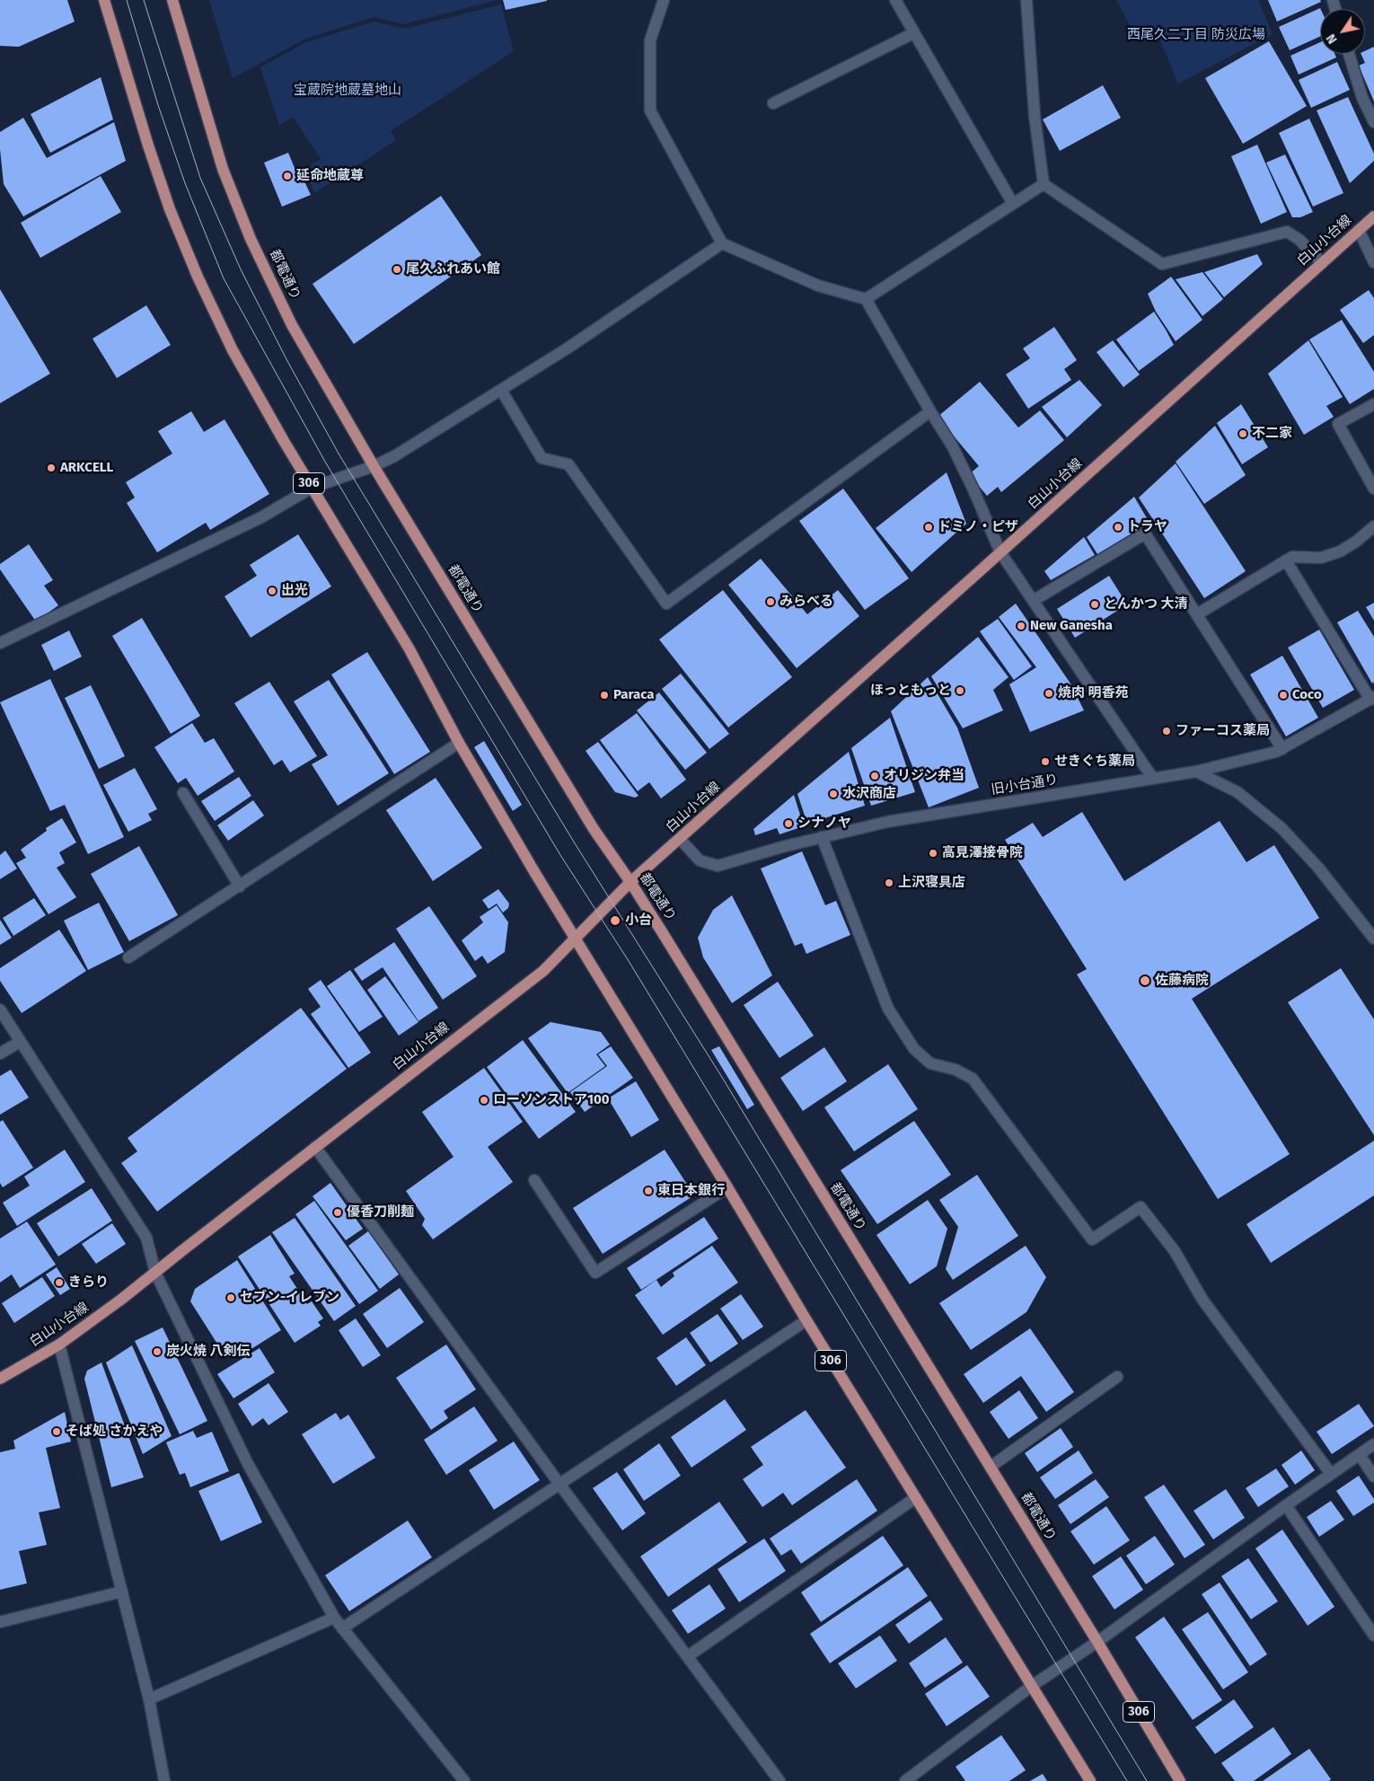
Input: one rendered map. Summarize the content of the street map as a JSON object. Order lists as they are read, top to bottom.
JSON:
{
  "streets": {
    "main road": ["白山小台線", "都電通り", "306"],
    "street": ["旧小台通り"]
  },
  "crossings": [
    ["白山小台線", "都電通り"],
    ["白山小台線", "306"],
    ["白山小台線", "旧小台通り"]
  ],
  "parks": ["西尾久二丁目 防災広場", "宝蔵院地蔵墓地山"],
  "places": [
    "延命地蔵尊",
    "尾久ふれあい館",
    "不二家",
    "ARKCELL",
    "ドミノ・ピザ",
    "トラヤ",
    "出光",
    "みらべる",
    "とんかつ 大清",
    "New Ganesha",
    "ほっともっと",
    "焼肉 明香苑",
    "Paraca",
    "Coco",
    "ファーコス薬局",
    "せきぐち薬局",
    "オリジン弁当",
    "水沢商店",
    "シナノヤ",
    "高見澤接骨院",
    "上沢寝具店",
    "小台",
    "佐藤病院",
    "ローソンストア100",
    "東日本銀行",
    "優香刀削麺",
    "きらり",
    "セブン-イレブン",
    "炭火焼 八剣伝",
    "そば処 さかえや"
  ],
  "north": "bottom left"
}
